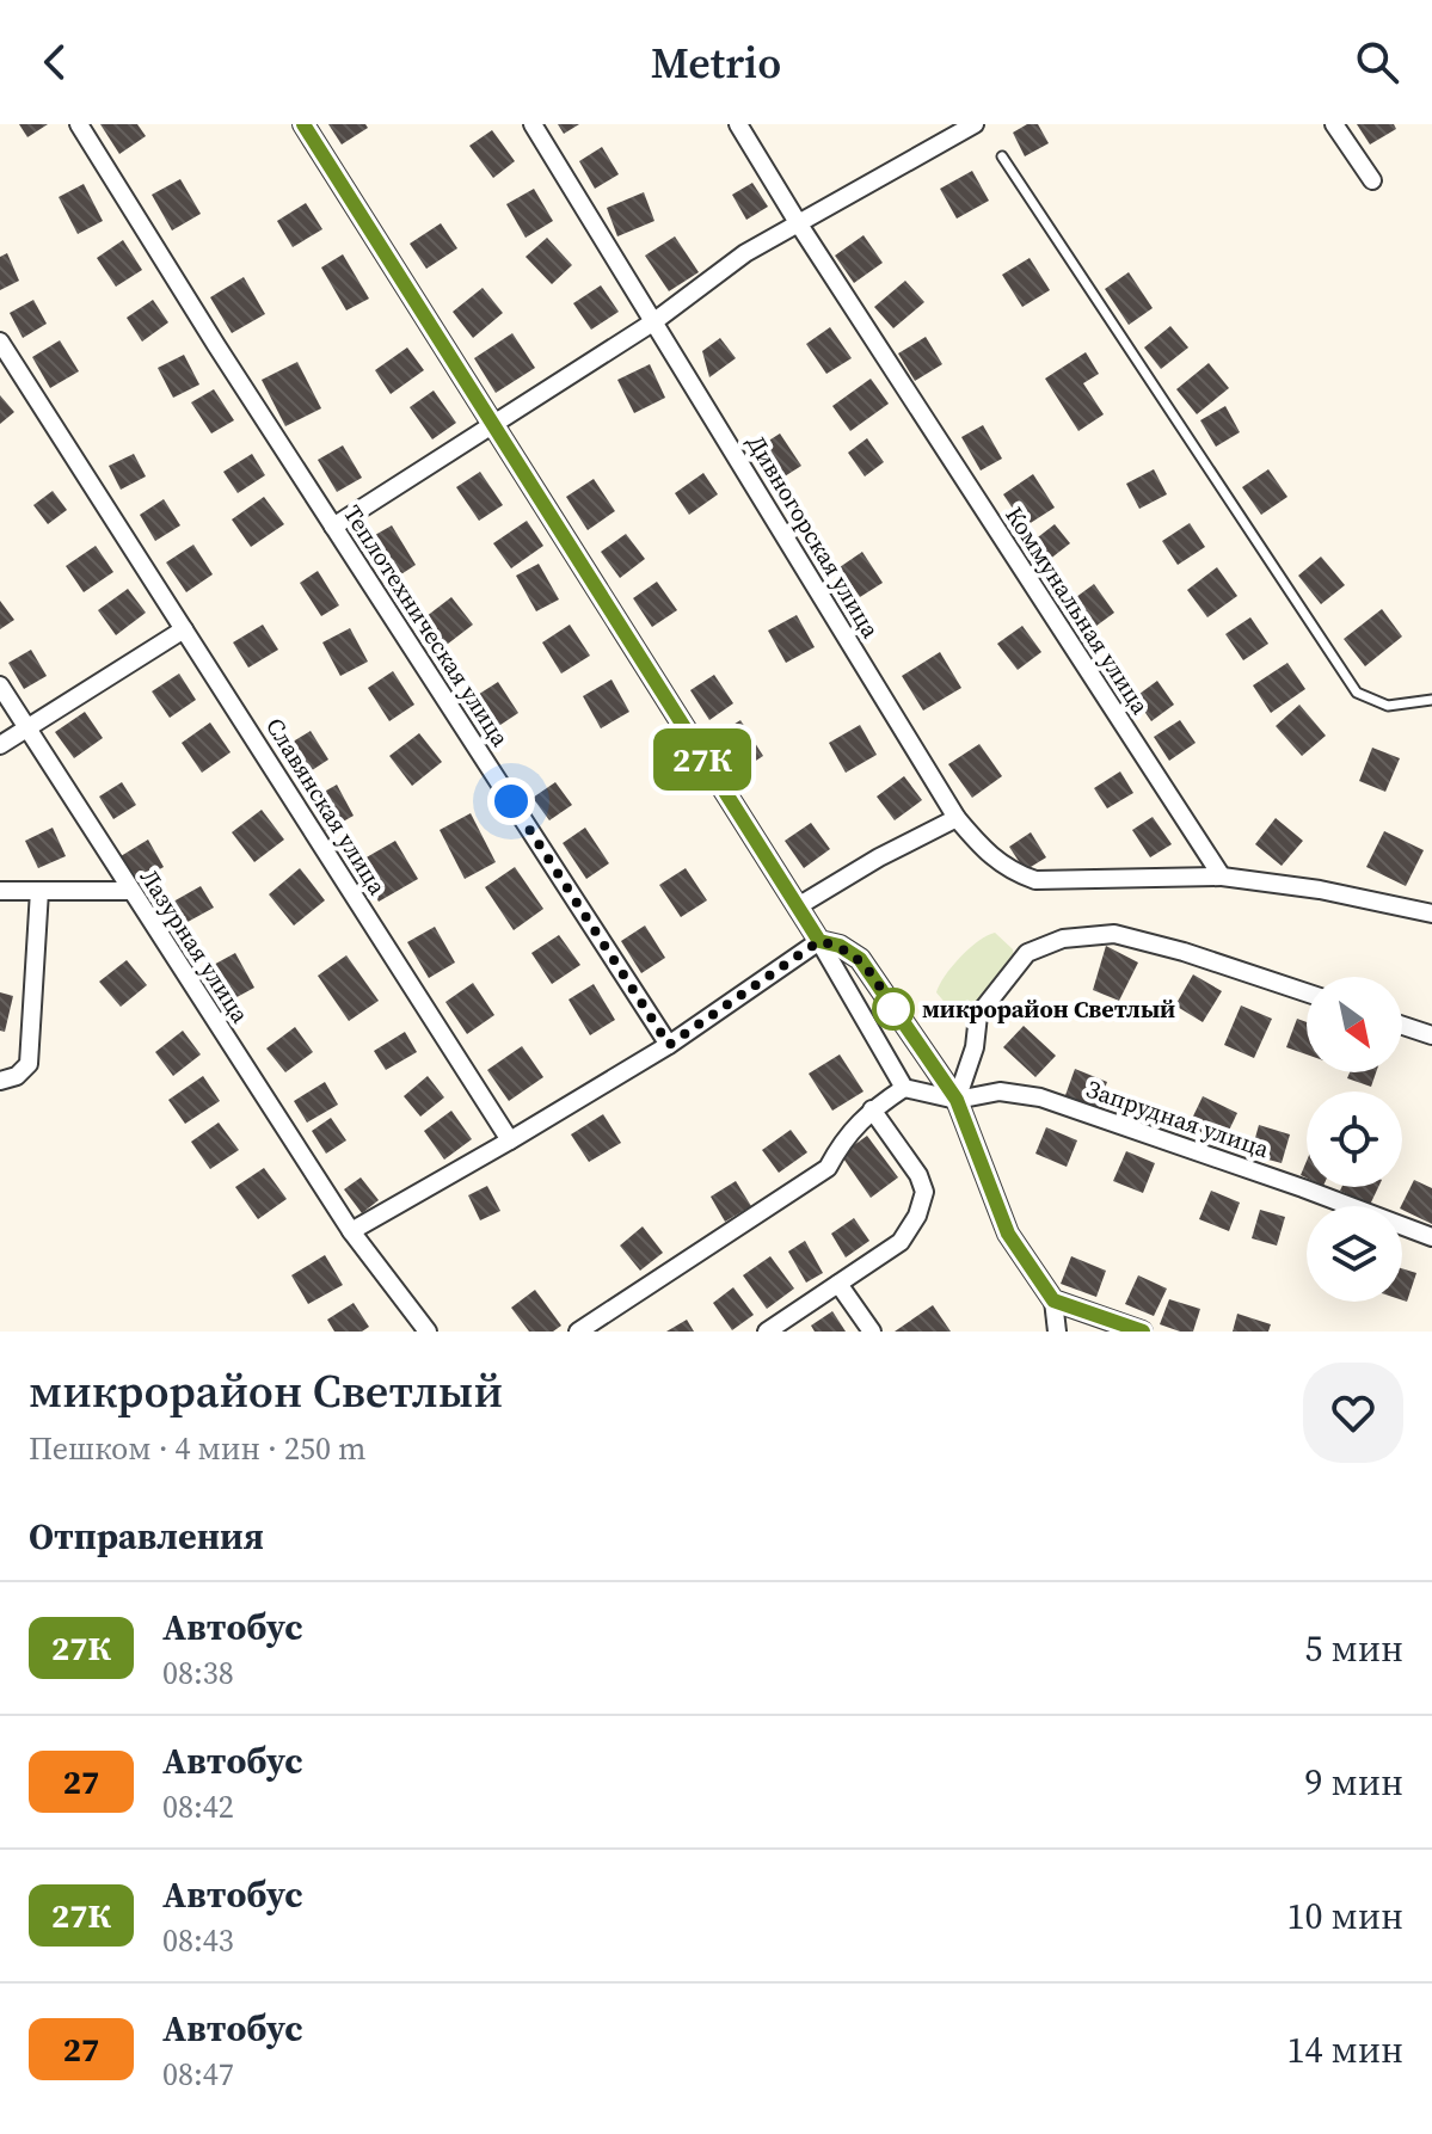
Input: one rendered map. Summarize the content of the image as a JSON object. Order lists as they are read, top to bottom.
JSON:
{
  "streets": {
    "street": [
      "Дивногорская улица",
      "Коммунальная улица",
      "Теплотехническая улица",
      "Славянская улица",
      "Лазурная улица",
      "Запрудная улица"
    ]
  },
  "places": ["микрорайон Светлый"],
  "lines": ["bus line 27К"],
  "north": "bottom right",
  "page": {
    "header": "Metrio",
    "on_map": "27К",
    "heading": [
      ["микрорайон Светлый", "Пешком · 4 мин · 250 m"],
      "Отправления"
    ],
    "list": [
      {
        "mark": "27К",
        "name": "Автобус",
        "note": "08:38",
        "value": "5 мин"
      },
      {
        "mark": "27",
        "name": "Автобус",
        "note": "08:42",
        "value": "9 мин"
      },
      {
        "mark": "27К",
        "name": "Автобус",
        "note": "08:43",
        "value": "10 мин"
      },
      {
        "mark": "27",
        "name": "Автобус",
        "note": "08:47",
        "value": "14 мин"
      }
    ]
  }
}
